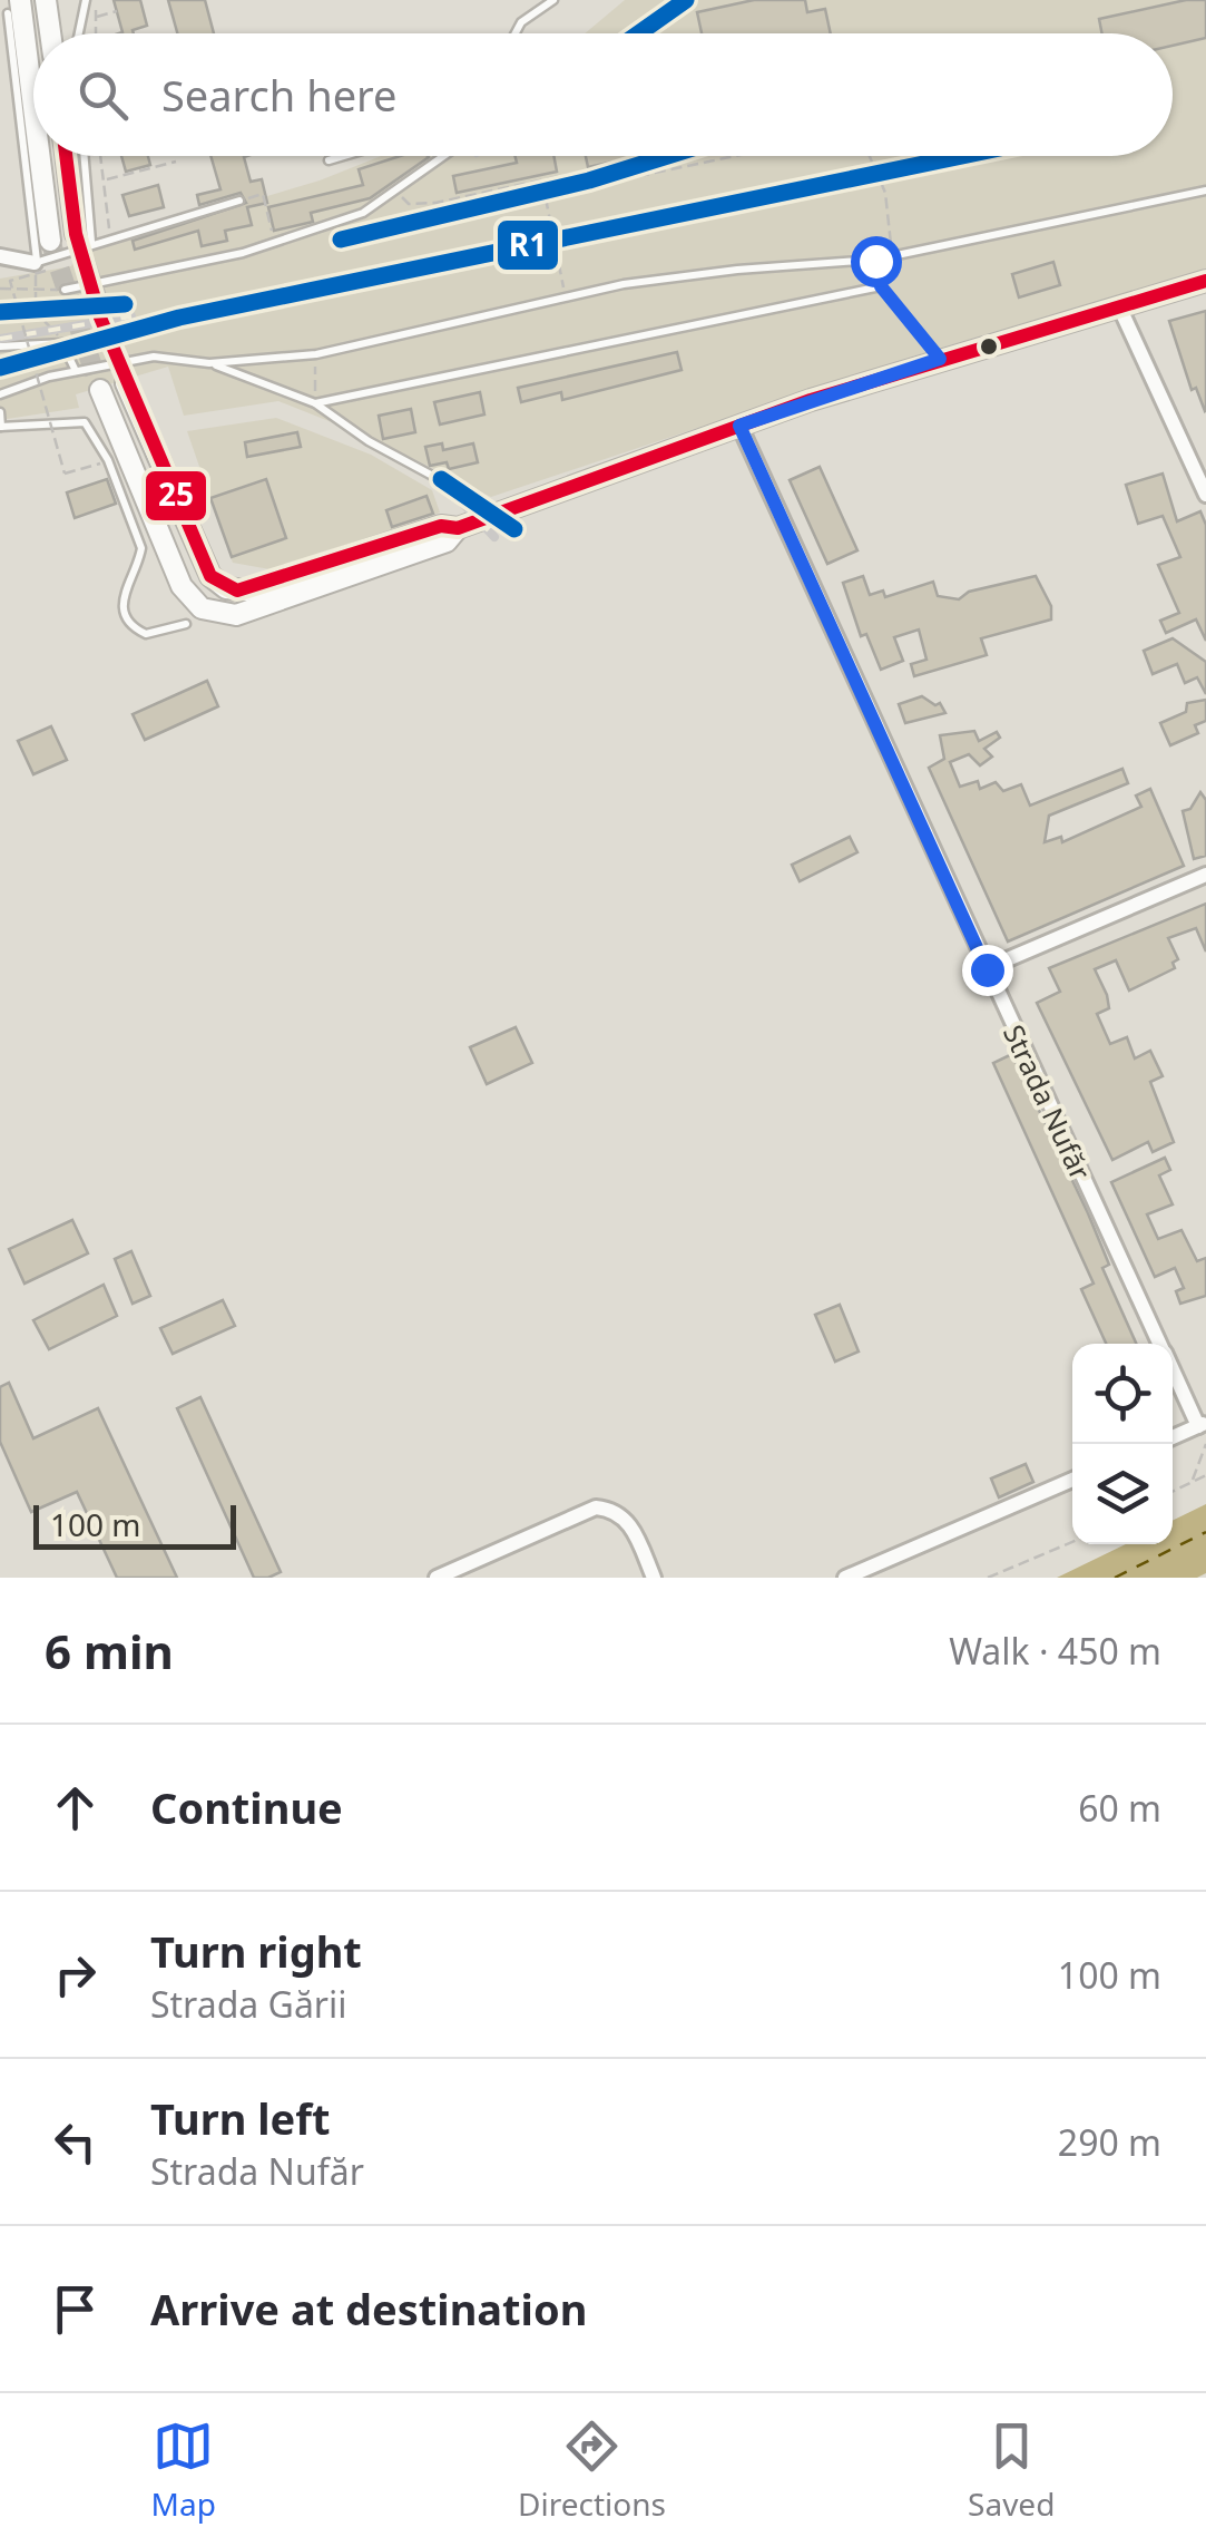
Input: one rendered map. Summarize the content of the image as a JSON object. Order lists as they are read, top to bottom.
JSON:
{
  "streets": {
    "street": ["Strada Nufăr"]
  },
  "lines": ["transit line R1", "transit line 25"],
  "scale_bar": "100 m",
  "page": {
    "search": "Search here",
    "scale": "100 m",
    "heading": ["6 min", "Walk · 450 m"],
    "list": [
      ["Continue", "60 m"],
      ["Turn right", "Strada Gării", "100 m"],
      ["Turn left", "Strada Nufăr", "290 m"],
      "Arrive at destination"
    ],
    "nav": ["Map", "Directions", "Saved"]
  }
}
